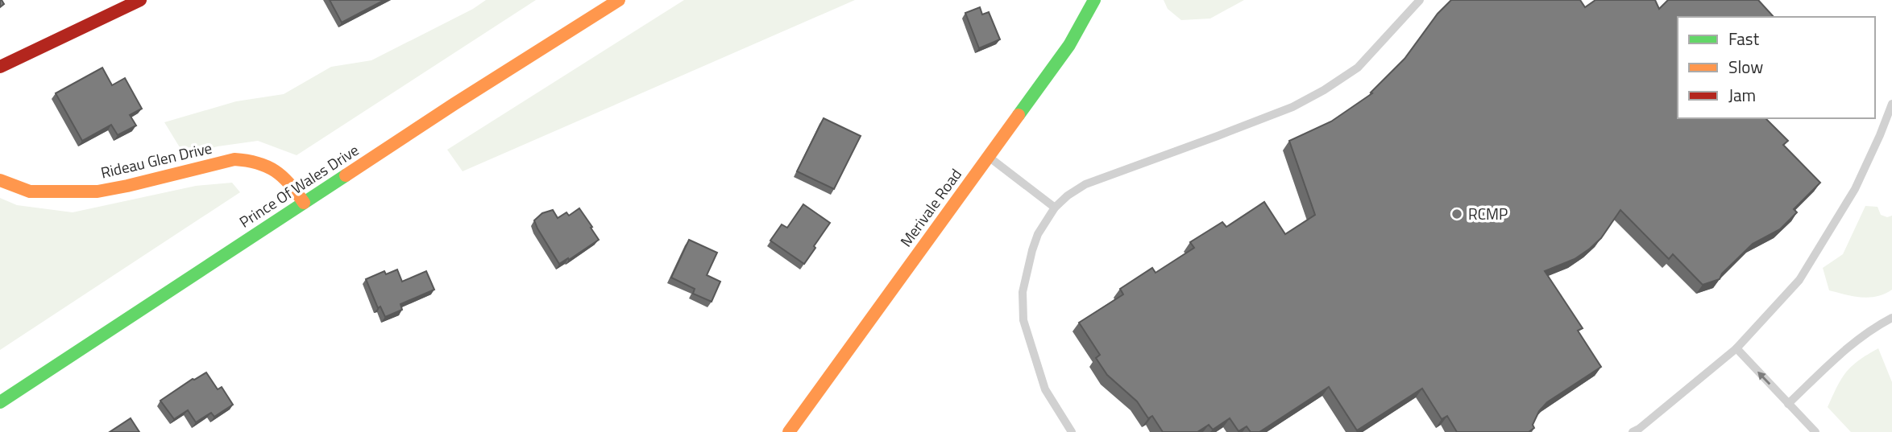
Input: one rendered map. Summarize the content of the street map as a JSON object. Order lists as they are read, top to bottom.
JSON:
{
  "streets": {
    "main road": ["Rideau Glen Drive", "Prince Of Wales Drive", "Merivale Road"]
  },
  "crossings": [
    ["Rideau Glen Drive", "Prince Of Wales Drive"]
  ],
  "places": ["RCMP"],
  "legend": ["Fast", "Slow", "Jam"]
}
